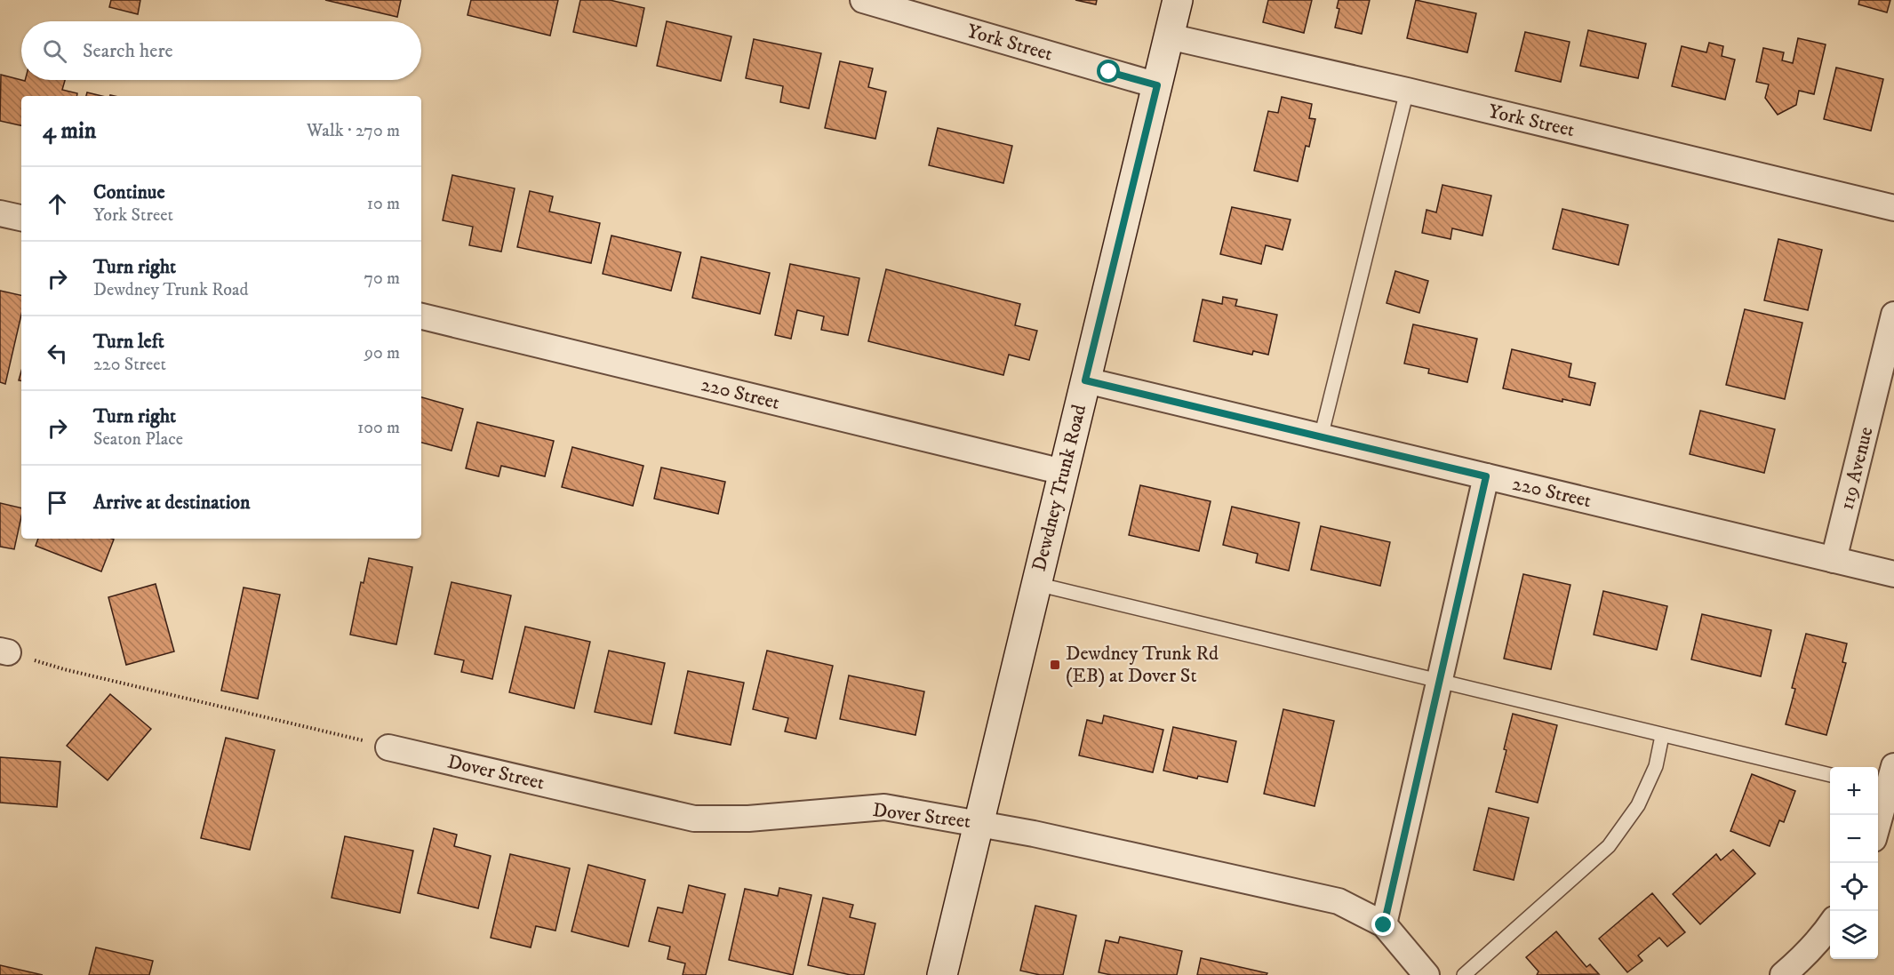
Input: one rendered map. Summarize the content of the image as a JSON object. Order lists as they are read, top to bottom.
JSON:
{
  "streets": {
    "main road": ["Dewdney Trunk Road"],
    "street": [
      "York Street",
      "220 Street",
      "119 Avenue",
      "Dover Street"
    ]
  },
  "crossings": [
    ["York Street", "Dewdney Trunk Road"],
    ["220 Street", "119 Avenue"],
    ["220 Street", "Dewdney Trunk Road"],
    ["Dewdney Trunk Road", "Dover Street"]
  ],
  "places": {
    "transit": ["Dewdney Trunk Rd (EB) at Dover St"]
  },
  "page": {
    "search": "Search here",
    "heading": ["4 min", "Walk · 270 m"],
    "list": [
      ["Continue", "York Street", "10 m"],
      ["Turn right", "Dewdney Trunk Road", "70 m"],
      ["Turn left", "220 Street", "90 m"],
      ["Turn right", "Seaton Place", "100 m"],
      "Arrive at destination"
    ],
    "map_buttons": ["+", "−"]
  }
}
